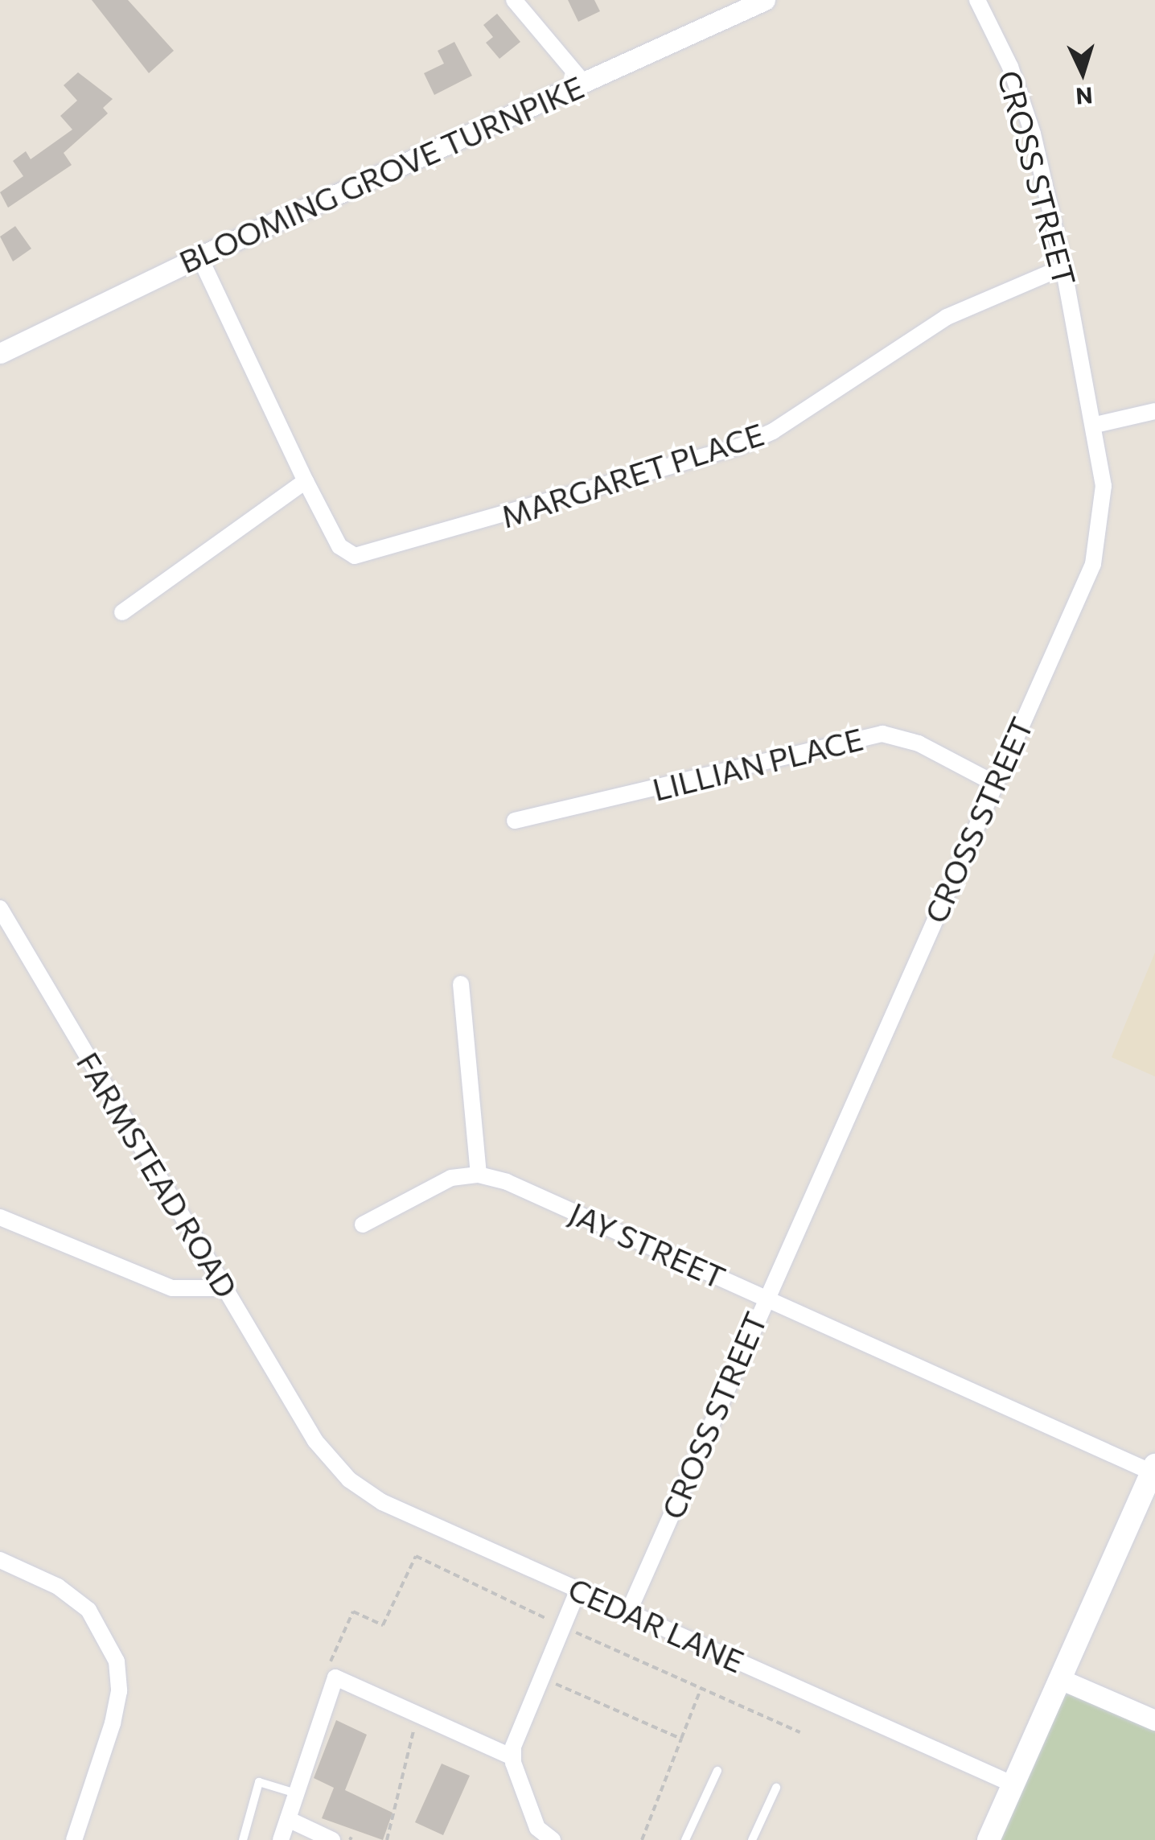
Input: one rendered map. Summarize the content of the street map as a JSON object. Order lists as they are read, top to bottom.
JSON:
{
  "streets": {
    "street": [
      "BLOOMING GROVE TURNPIKE",
      "CROSS STREET",
      "MARGARET PLACE",
      "LILLIAN PLACE",
      "FARMSTEAD ROAD",
      "JAY STREET",
      "CEDAR LANE"
    ]
  },
  "crossings": [
    ["CROSS STREET", "MARGARET PLACE"],
    ["CROSS STREET", "LILLIAN PLACE"],
    ["CROSS STREET", "JAY STREET"],
    ["CROSS STREET", "CEDAR LANE"],
    ["FARMSTEAD ROAD", "CEDAR LANE"]
  ],
  "north": "bottom"
}
